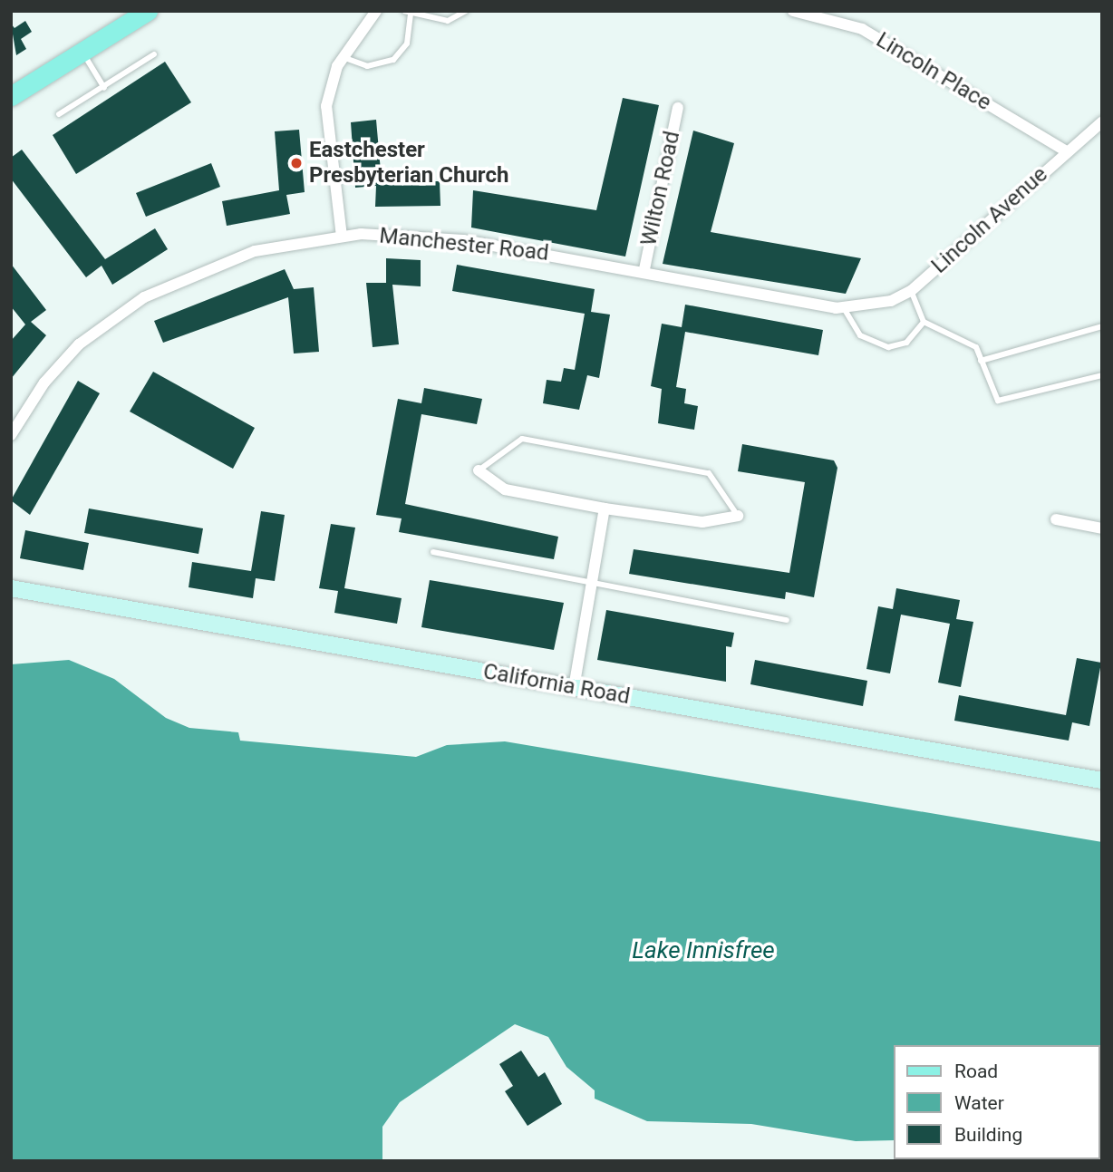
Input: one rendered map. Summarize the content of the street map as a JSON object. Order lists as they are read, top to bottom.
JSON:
{
  "streets": {
    "main road": ["California Road"],
    "street": [
      "Lincoln Place",
      "Wilton Road",
      "Lincoln Avenue",
      "Manchester Road"
    ]
  },
  "crossings": [
    ["Lincoln Place", "Lincoln Avenue"],
    ["Wilton Road", "Manchester Road"],
    ["Lincoln Avenue", "Manchester Road"]
  ],
  "water": ["Lake Innisfree"],
  "places": ["Eastchester Presbyterian Church"],
  "legend": ["Road", "Water", "Building"]
}
